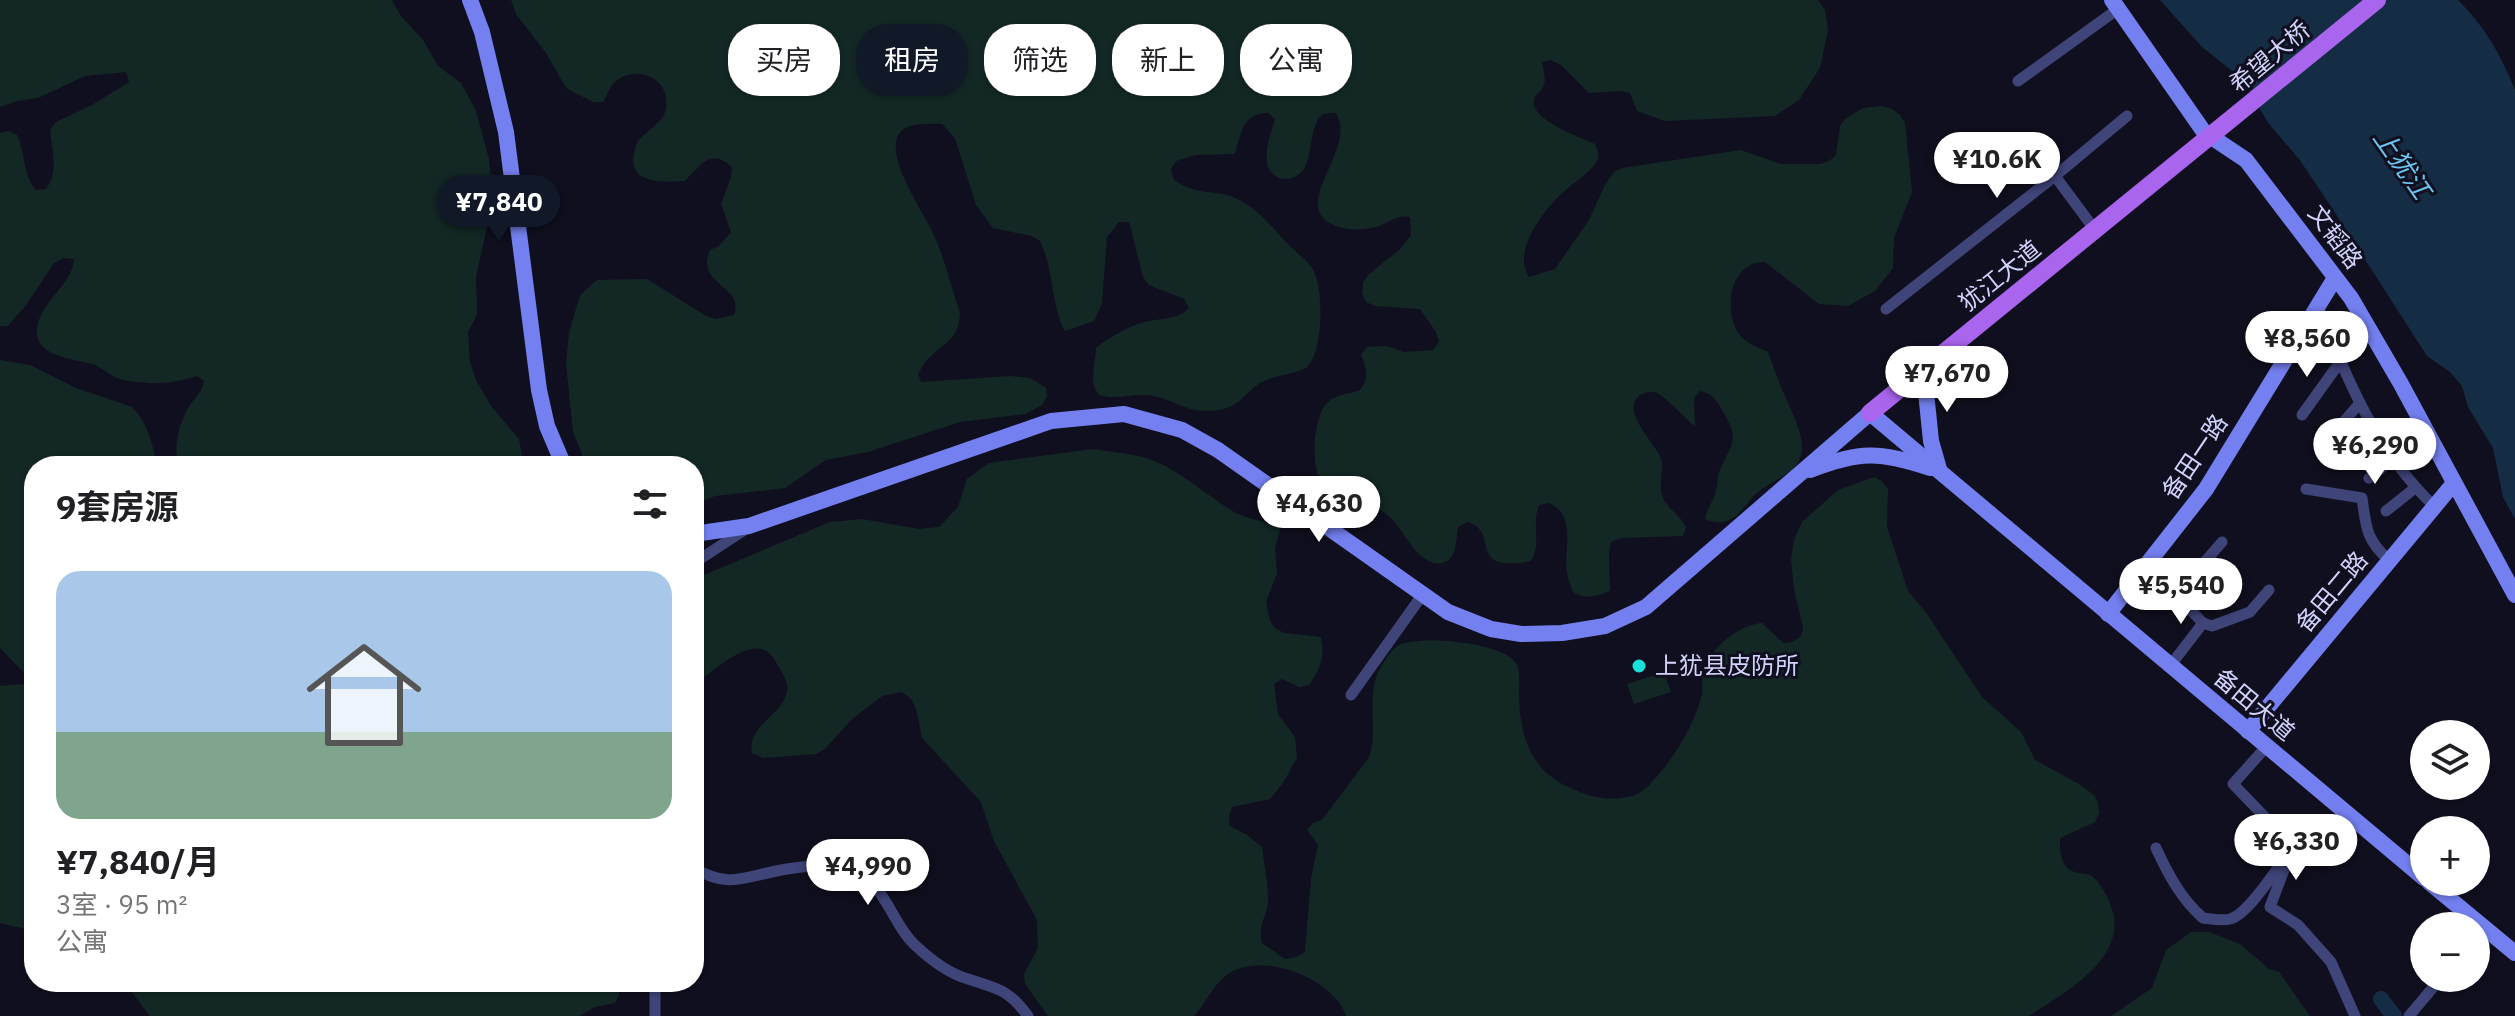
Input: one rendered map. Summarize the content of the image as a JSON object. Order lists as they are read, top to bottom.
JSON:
{
  "streets": {
    "main road": [
      "希望大桥",
      "文韬路",
      "犹江大道",
      "备田一路",
      "备田二路",
      "备田大道"
    ]
  },
  "crossings": [
    ["希望大桥", "犹江大道"],
    ["文韬路", "犹江大道"],
    ["文韬路", "备田一路"],
    ["文韬路", "备田二路"],
    ["犹江大道", "备田大道"],
    ["备田一路", "备田大道"],
    ["备田二路", "备田大道"]
  ],
  "water": ["上犹江"],
  "places": ["上犹县皮防所"],
  "page": {
    "chip": [
      "买房",
      "租房",
      "筛选",
      "新上",
      "公寓"
    ],
    "price": [
      "¥10.6K",
      "¥7,840",
      "¥8,560",
      "¥7,670",
      "¥6,290",
      "¥4,630",
      "¥5,540",
      "¥6,330",
      "¥4,990"
    ],
    "heading": "9套房源",
    "list": [
      {
        "name": "¥7,840/月",
        "note": "3室 · 95 m² · 公寓"
      }
    ],
    "map_buttons": ["+", "−"]
  }
}
